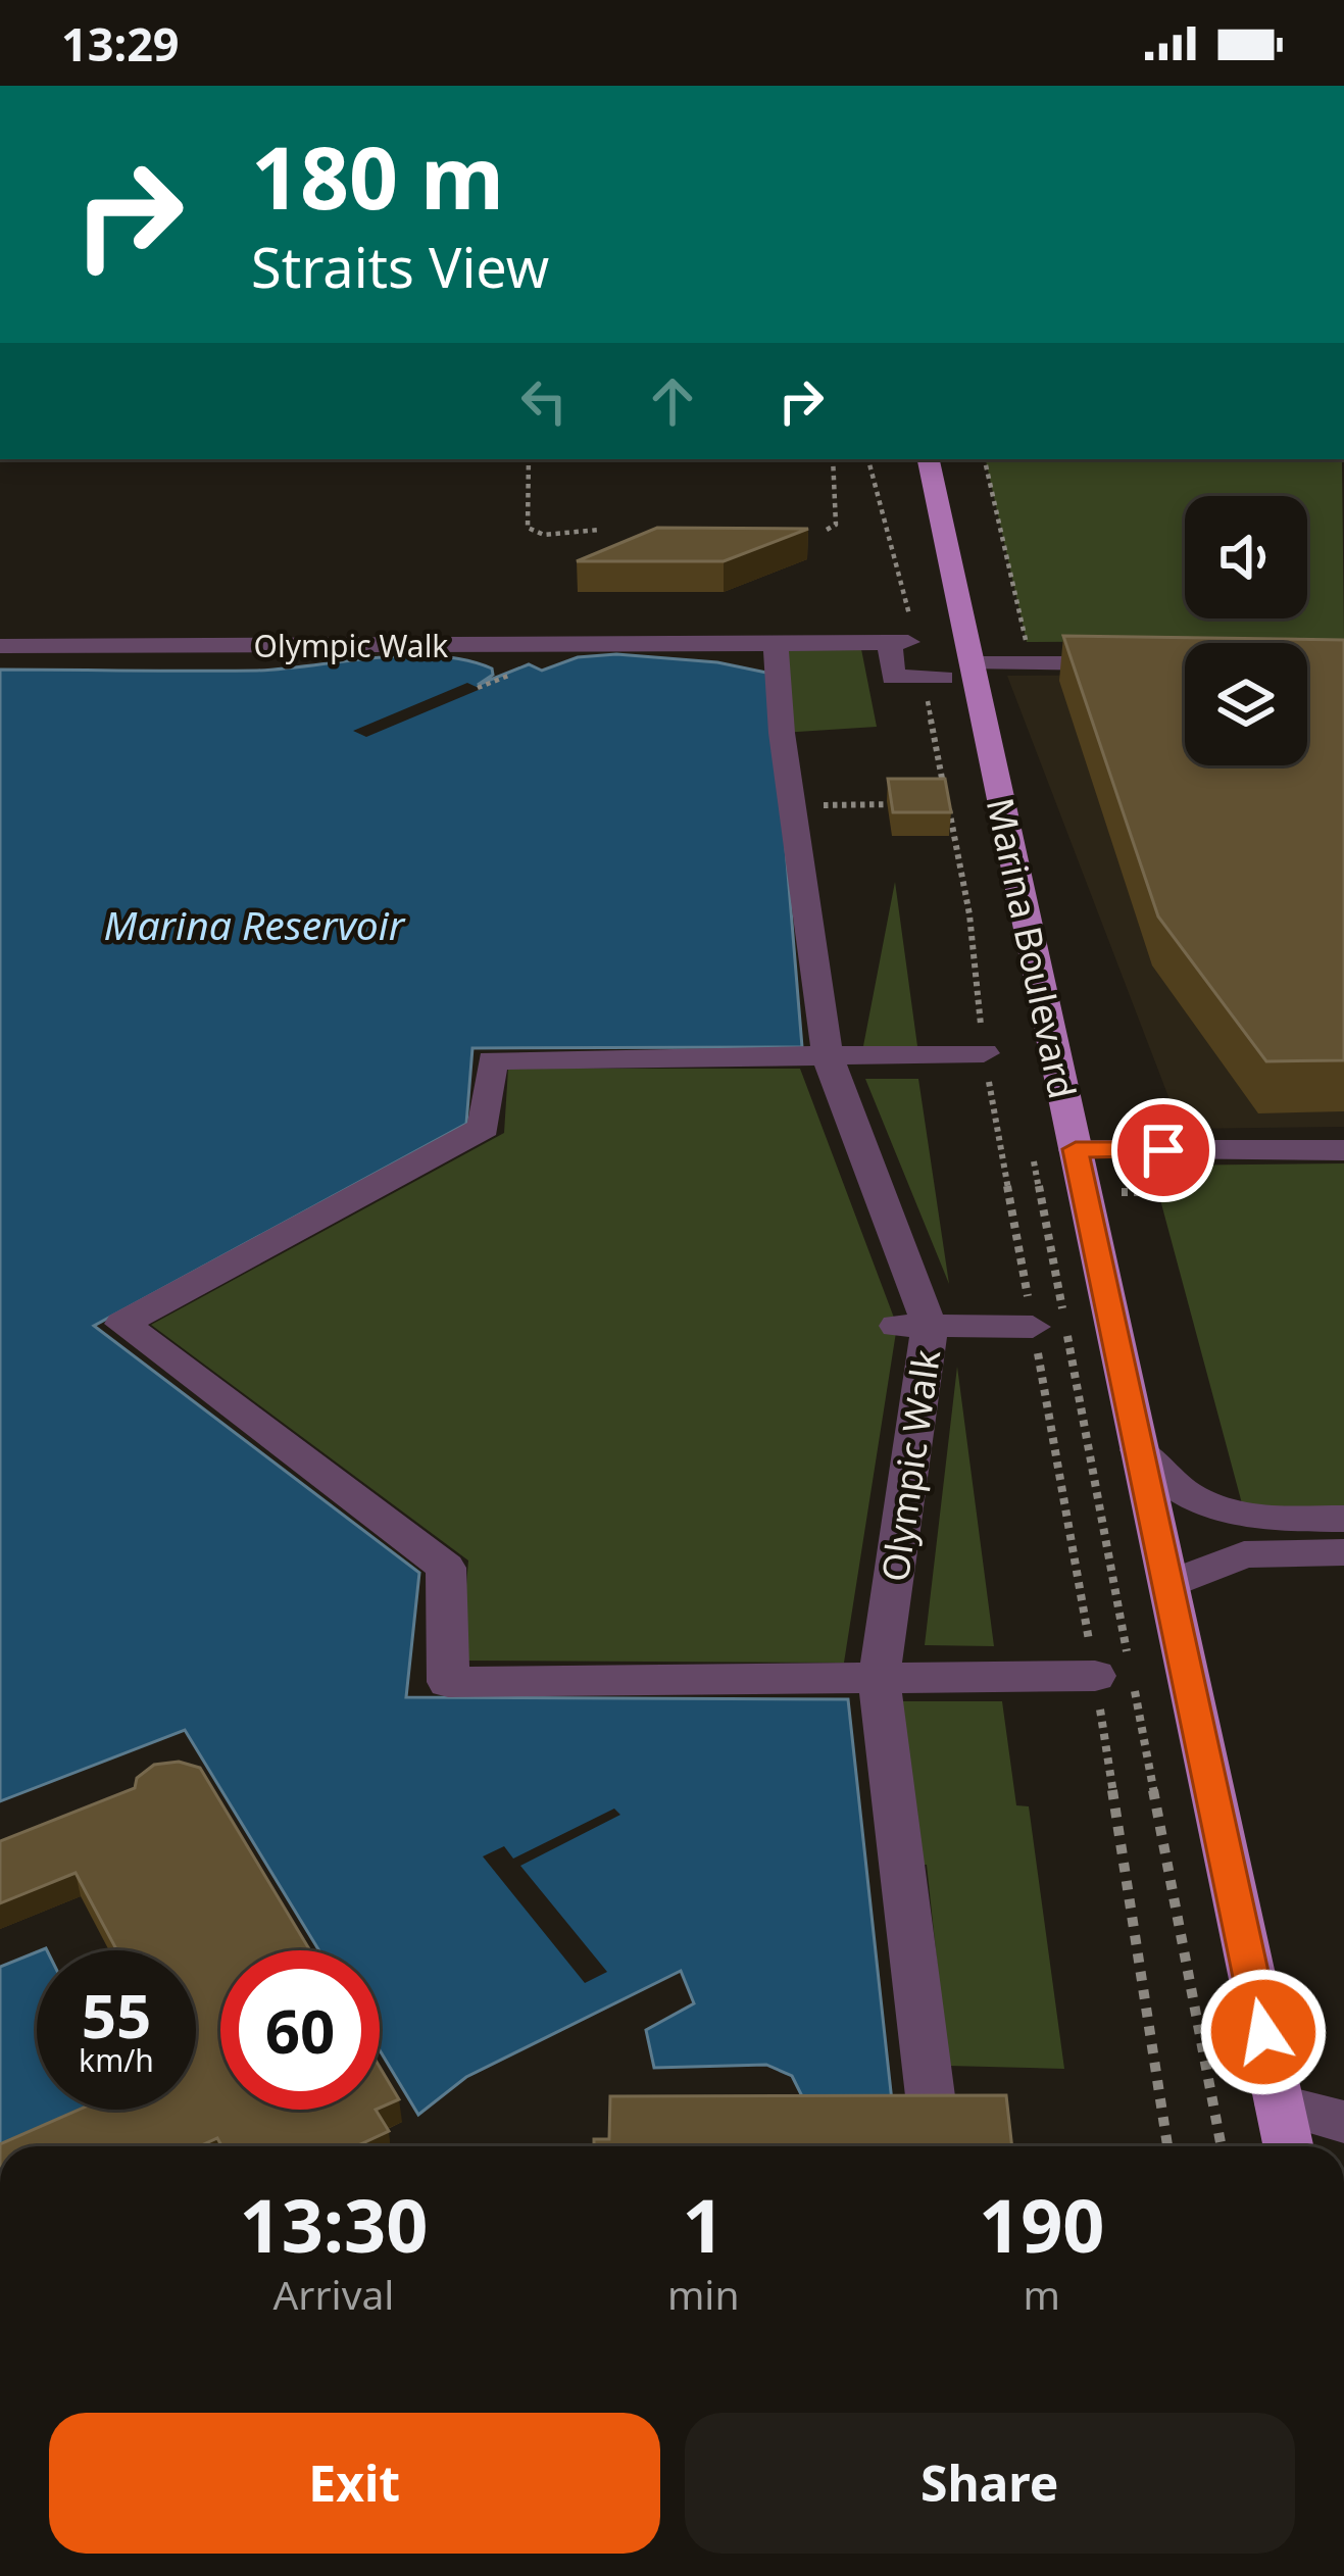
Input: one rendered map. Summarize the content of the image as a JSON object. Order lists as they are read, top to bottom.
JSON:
{
  "streets": {
    "main road": ["Marina Boulevard"],
    "street": ["Olympic Walk"]
  },
  "water": ["Marina Reservoir"],
  "page": {
    "status": "13:29",
    "turn": ["180 m", "Straits View"],
    "speed": "55 km/h",
    "limit": "60",
    "eta": [
      "13:30",
      "Arrival",
      "1",
      "min",
      "190",
      "m"
    ],
    "buttons": ["Exit", "Share"]
  }
}
